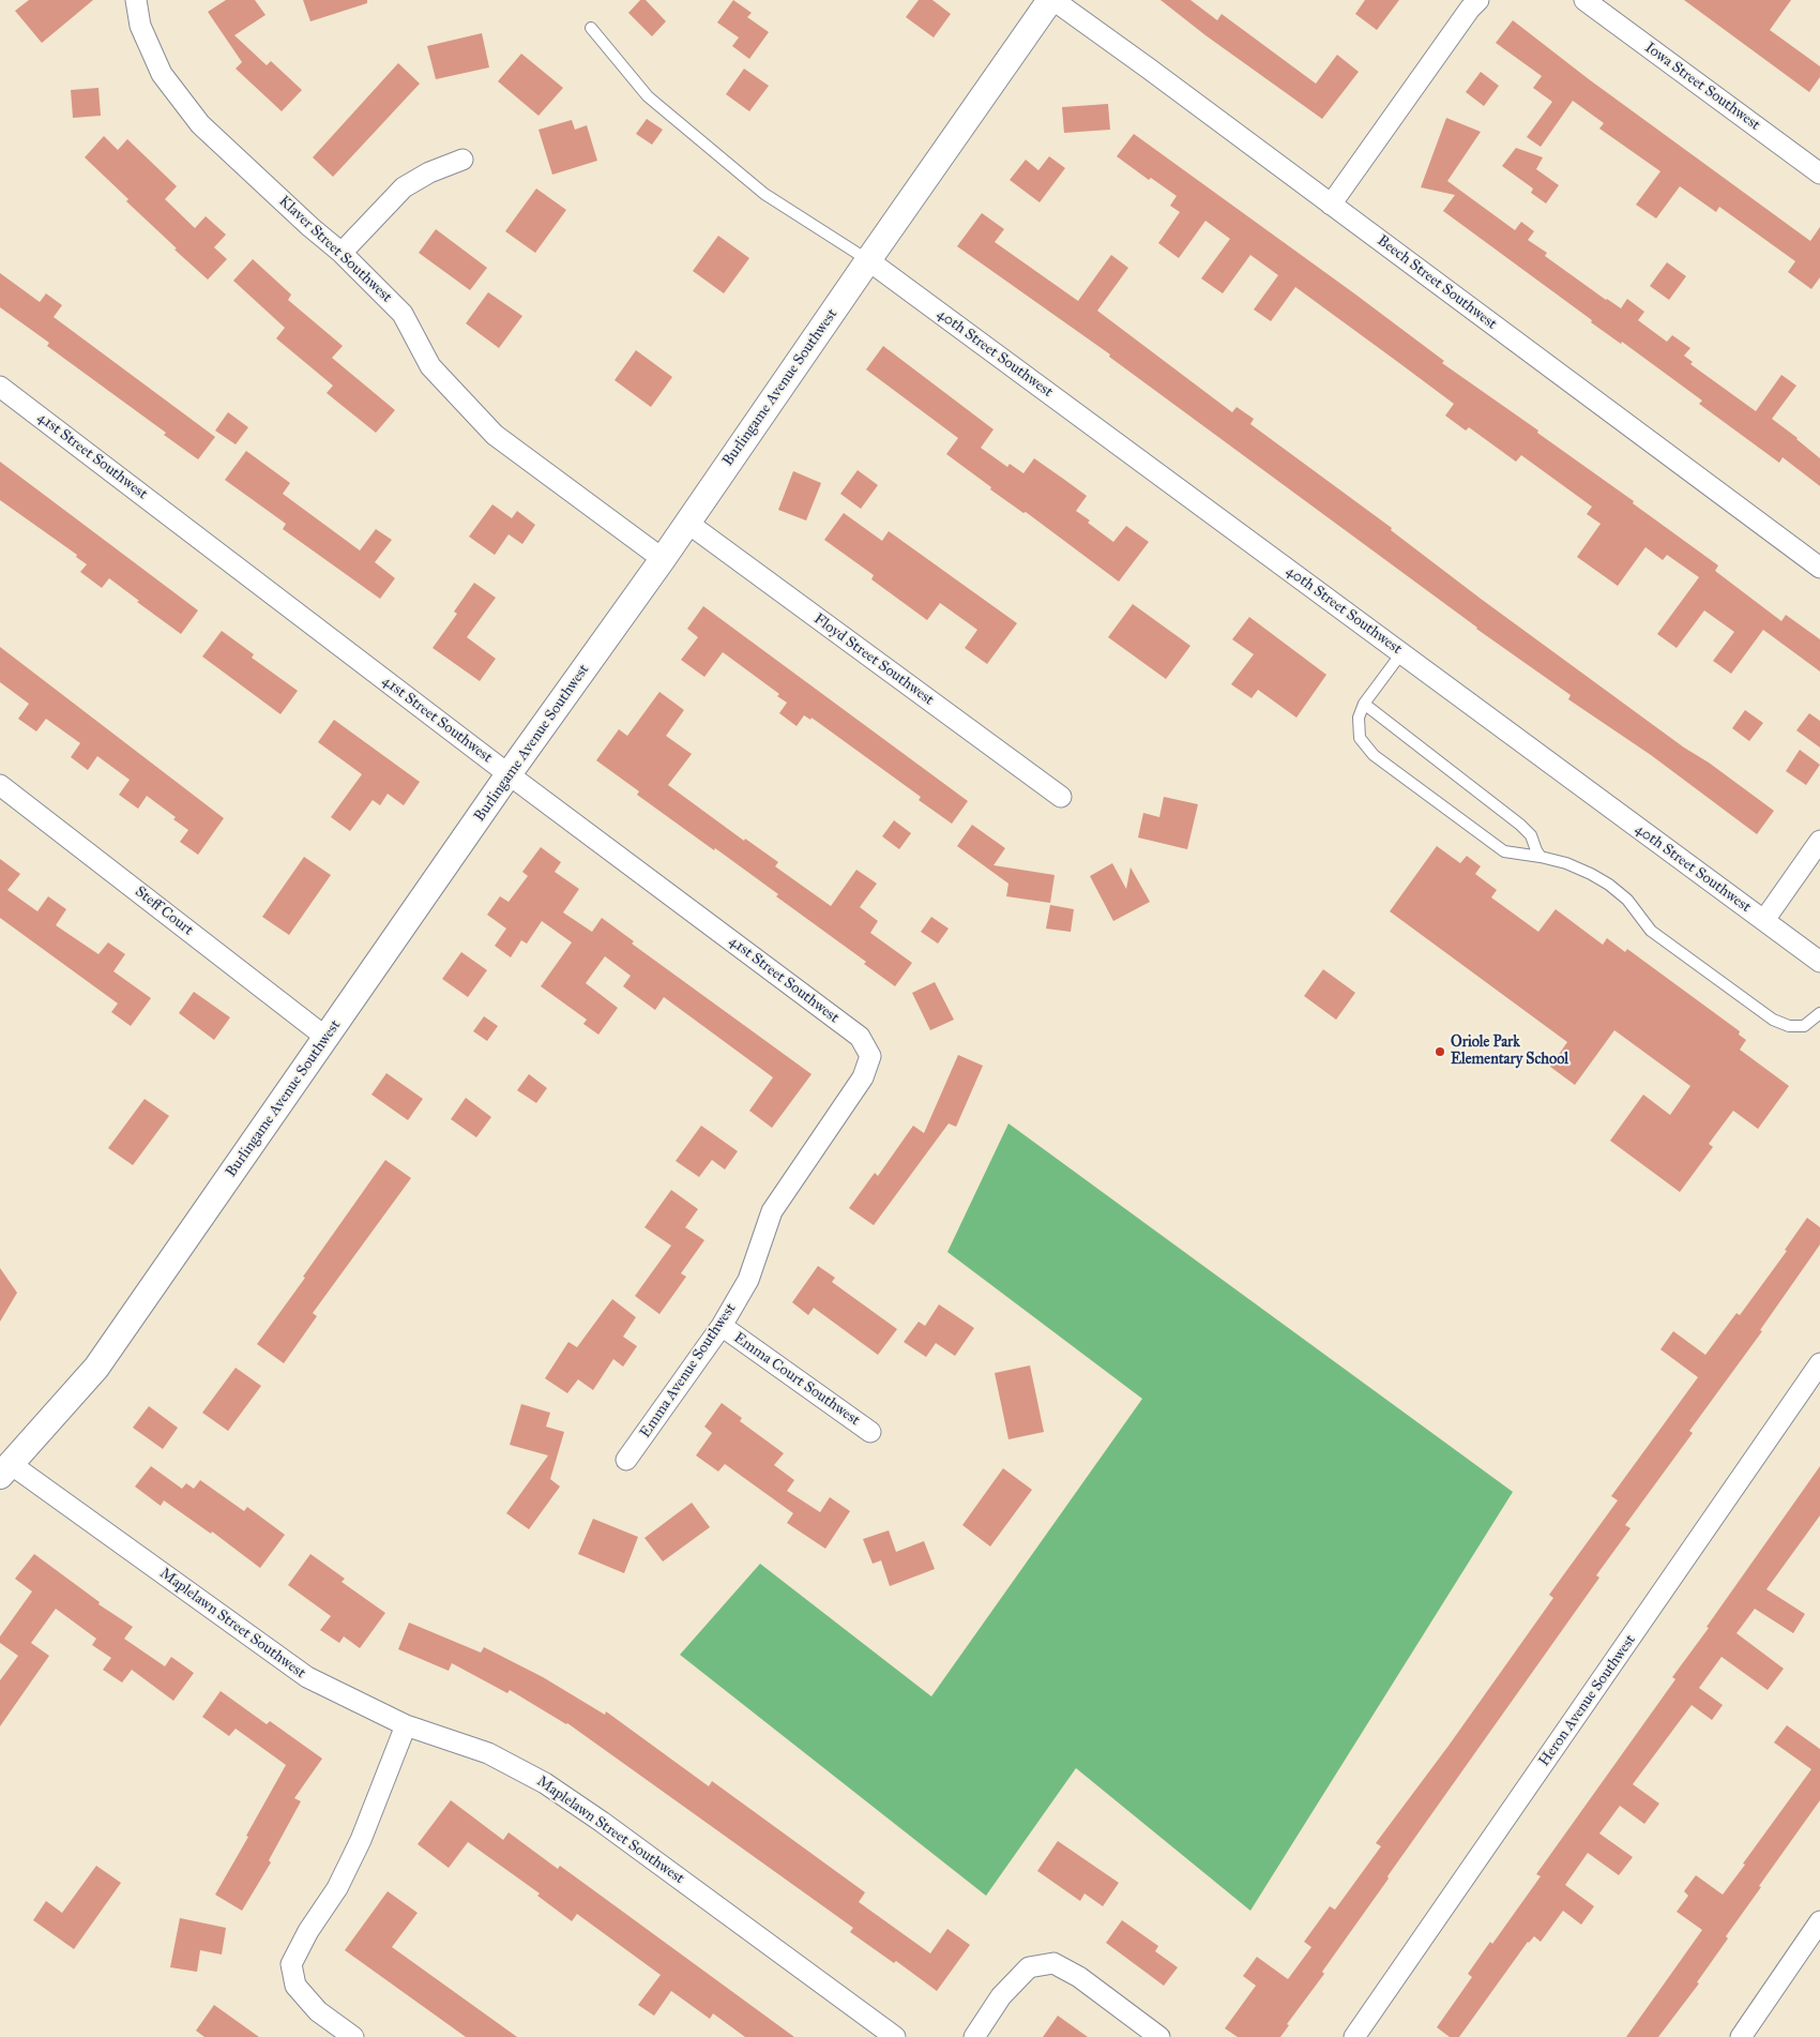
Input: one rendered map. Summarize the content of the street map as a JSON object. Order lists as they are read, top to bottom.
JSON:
{
  "streets": {
    "street": [
      "Iowa Street Southwest",
      "Klaver Street Southwest",
      "Beech Street Southwest",
      "40th Street Southwest",
      "Burlingame Avenue Southwest",
      "41st Street Southwest",
      "Floyd Street Southwest",
      "Steff Court",
      "Emma Avenue Southwest",
      "Emma Court Southwest",
      "Maplelawn Street Southwest",
      "Heron Avenue Southwest"
    ]
  },
  "crossings": [
    ["Klaver Street Southwest", "Burlingame Avenue Southwest"],
    ["Beech Street Southwest", "Burlingame Avenue Southwest"],
    ["40th Street Southwest", "Burlingame Avenue Southwest"],
    ["Burlingame Avenue Southwest", "41st Street Southwest"],
    ["Burlingame Avenue Southwest", "Floyd Street Southwest"],
    ["Burlingame Avenue Southwest", "Steff Court"],
    ["Burlingame Avenue Southwest", "Maplelawn Street Southwest"],
    ["41st Street Southwest", "Emma Avenue Southwest"],
    ["Emma Avenue Southwest", "Emma Court Southwest"]
  ],
  "places": ["Oriole Park Elementary School"]
}
